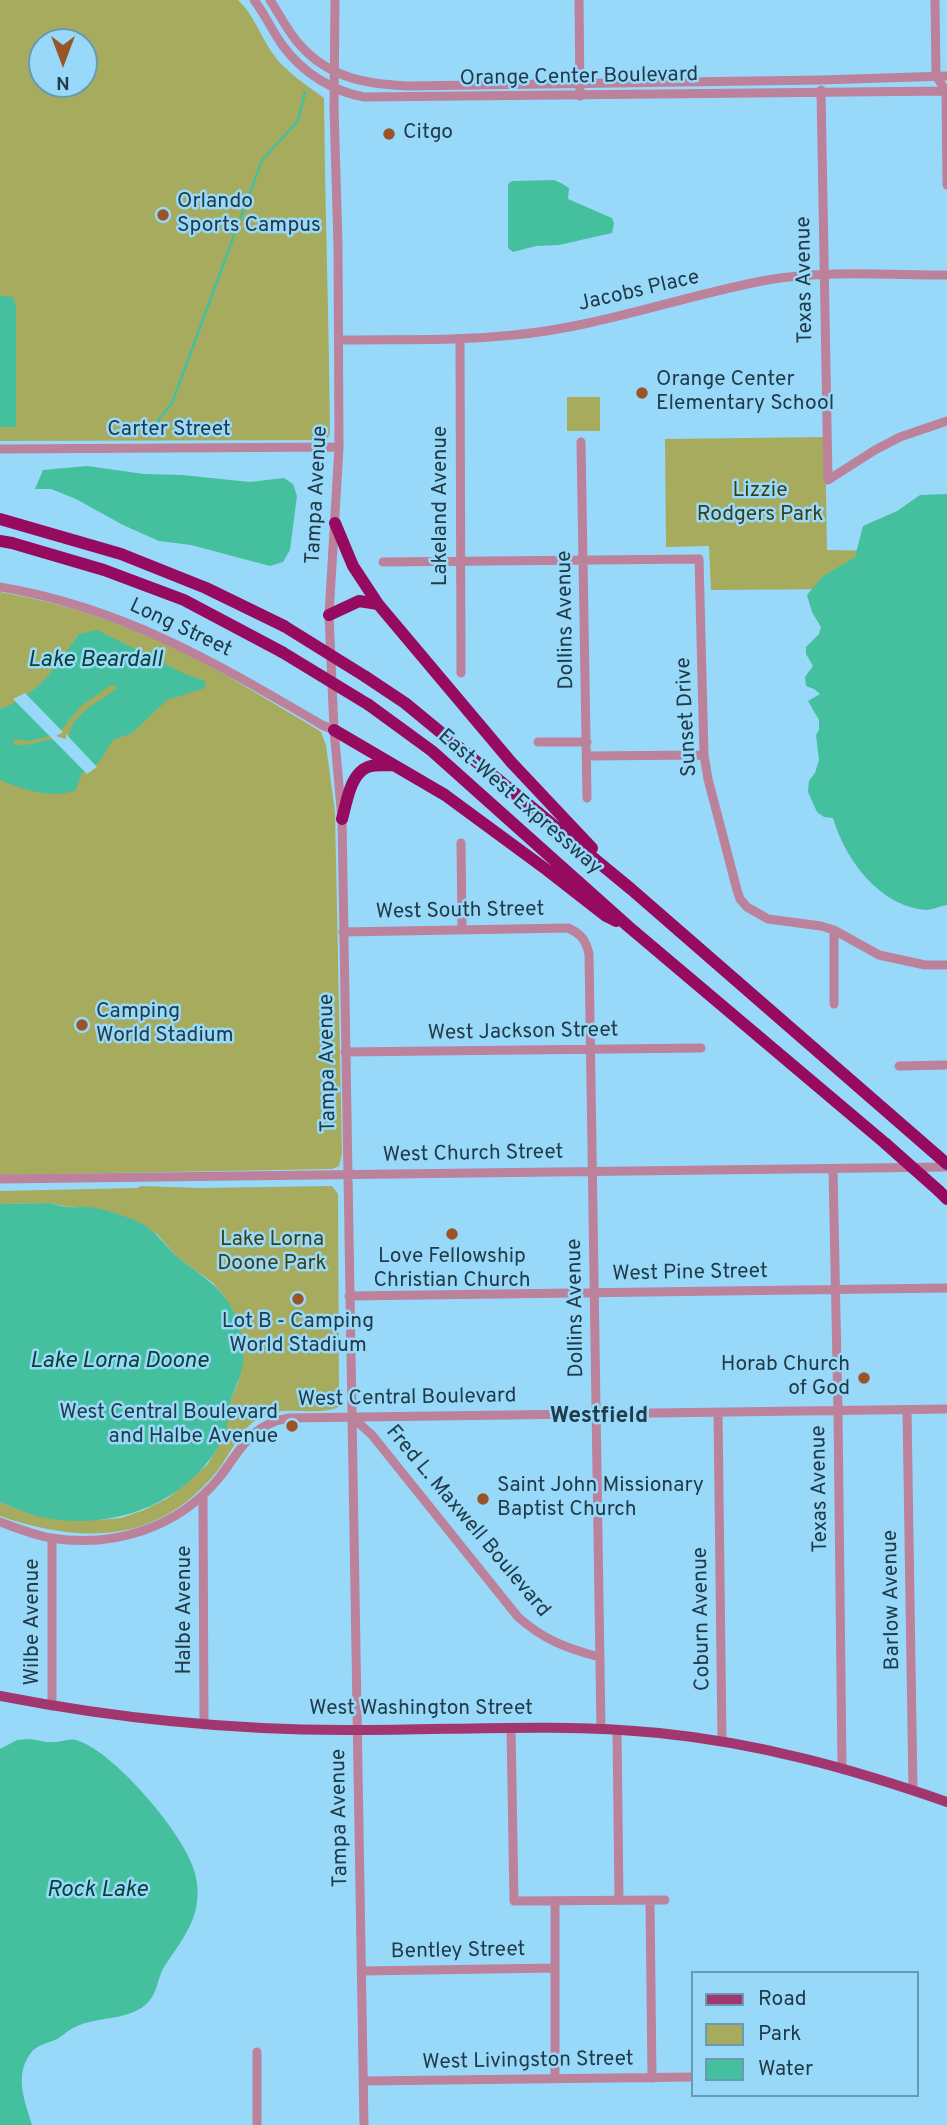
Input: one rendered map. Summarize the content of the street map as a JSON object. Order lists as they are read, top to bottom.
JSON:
{
  "streets": {
    "highway": ["East-West Expressway"],
    "main road": ["West Washington Street"],
    "street": [
      "Orange Center Boulevard",
      "Texas Avenue",
      "Jacobs Place",
      "Carter Street",
      "Tampa Avenue",
      "Lakeland Avenue",
      "Dollins Avenue",
      "Long Street",
      "Sunset Drive",
      "West South Street",
      "West Jackson Street",
      "West Church Street",
      "West Pine Street",
      "West Central Boulevard",
      "Fred L. Maxwell Boulevard",
      "Barlow Avenue",
      "Halbe Avenue",
      "Coburn Avenue",
      "Wilbe Avenue",
      "Bentley Street",
      "West Livingston Street"
    ]
  },
  "crossings": [
    ["Orange Center Boulevard", "Texas Avenue"],
    ["Orange Center Boulevard", "Tampa Avenue"],
    ["Texas Avenue", "Jacobs Place"],
    ["Texas Avenue", "West Church Street"],
    ["Texas Avenue", "West Pine Street"],
    ["Texas Avenue", "West Central Boulevard"],
    ["Texas Avenue", "West Washington Street"],
    ["Jacobs Place", "Tampa Avenue"],
    ["Jacobs Place", "Lakeland Avenue"],
    ["Carter Street", "Tampa Avenue"],
    ["Tampa Avenue", "Long Street"],
    ["Tampa Avenue", "West South Street"],
    ["Tampa Avenue", "West Jackson Street"],
    ["Tampa Avenue", "West Church Street"],
    ["Tampa Avenue", "West Pine Street"],
    ["Tampa Avenue", "West Central Boulevard"],
    ["Tampa Avenue", "Fred L. Maxwell Boulevard"],
    ["Tampa Avenue", "West Washington Street"],
    ["Tampa Avenue", "Bentley Street"],
    ["Tampa Avenue", "West Livingston Street"],
    ["Dollins Avenue", "Sunset Drive"],
    ["Dollins Avenue", "West South Street"],
    ["Dollins Avenue", "West Jackson Street"],
    ["Dollins Avenue", "West Church Street"],
    ["Dollins Avenue", "West Pine Street"],
    ["Dollins Avenue", "West Central Boulevard"],
    ["Dollins Avenue", "Fred L. Maxwell Boulevard"],
    ["Dollins Avenue", "West Washington Street"],
    ["East-West Expressway", "West Church Street"],
    ["West Central Boulevard", "Fred L. Maxwell Boulevard"],
    ["West Central Boulevard", "Barlow Avenue"],
    ["West Central Boulevard", "Halbe Avenue"],
    ["West Central Boulevard", "Coburn Avenue"],
    ["West Central Boulevard", "Wilbe Avenue"],
    ["Barlow Avenue", "West Washington Street"],
    ["Halbe Avenue", "West Washington Street"],
    ["Coburn Avenue", "West Washington Street"],
    ["Wilbe Avenue", "West Washington Street"]
  ],
  "districts": ["Westfield"],
  "water": ["Lake Beardall", "Lake Lorna Doone", "Rock Lake"],
  "parks": ["Lizzie Rodgers Park", "Lake Lorna Doone Park"],
  "places": [
    "Citgo",
    "Orlando Sports Campus",
    "Orange Center Elementary School",
    "Camping World Stadium",
    "Love Fellowship Christian Church",
    "Lot B - Camping World Stadium",
    "Horab Church of God",
    "West Central Boulevard and Halbe Avenue",
    "Saint John Missionary Baptist Church"
  ],
  "legend": ["Road", "Park", "Water"],
  "north": "bottom"
}
